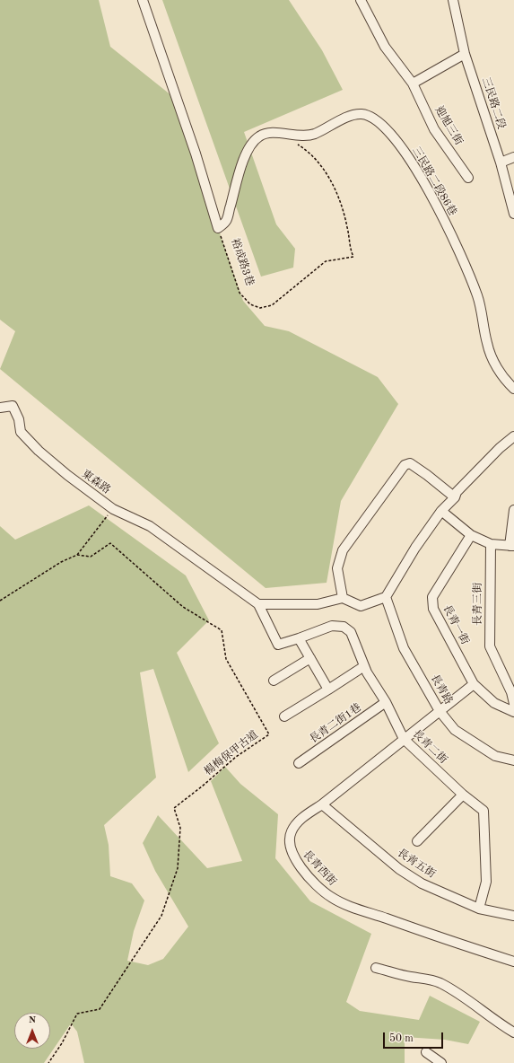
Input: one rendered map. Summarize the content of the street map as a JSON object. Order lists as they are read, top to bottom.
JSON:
{
  "streets": {
    "street": [
      "三民路二段",
      "迎旭三街",
      "三民路二段86巷",
      "裕成路3巷",
      "東森路",
      "長青三街",
      "長青一街",
      "長青路",
      "長青二街1巷",
      "長青二街",
      "長青五街",
      "長青西街"
    ],
    "path": ["楊梅保甲古道"]
  },
  "crossings": [
    ["三民路二段86巷", "裕成路3巷"],
    ["長青一街", "長青西街"],
    ["長青路", "長青西街"],
    ["長青二街1巷", "長青二街"],
    ["長青二街", "長青五街"],
    ["長青二街", "長青西街"],
    ["長青五街", "長青西街"]
  ],
  "scale_bar": "50 m",
  "north": "top"
}
